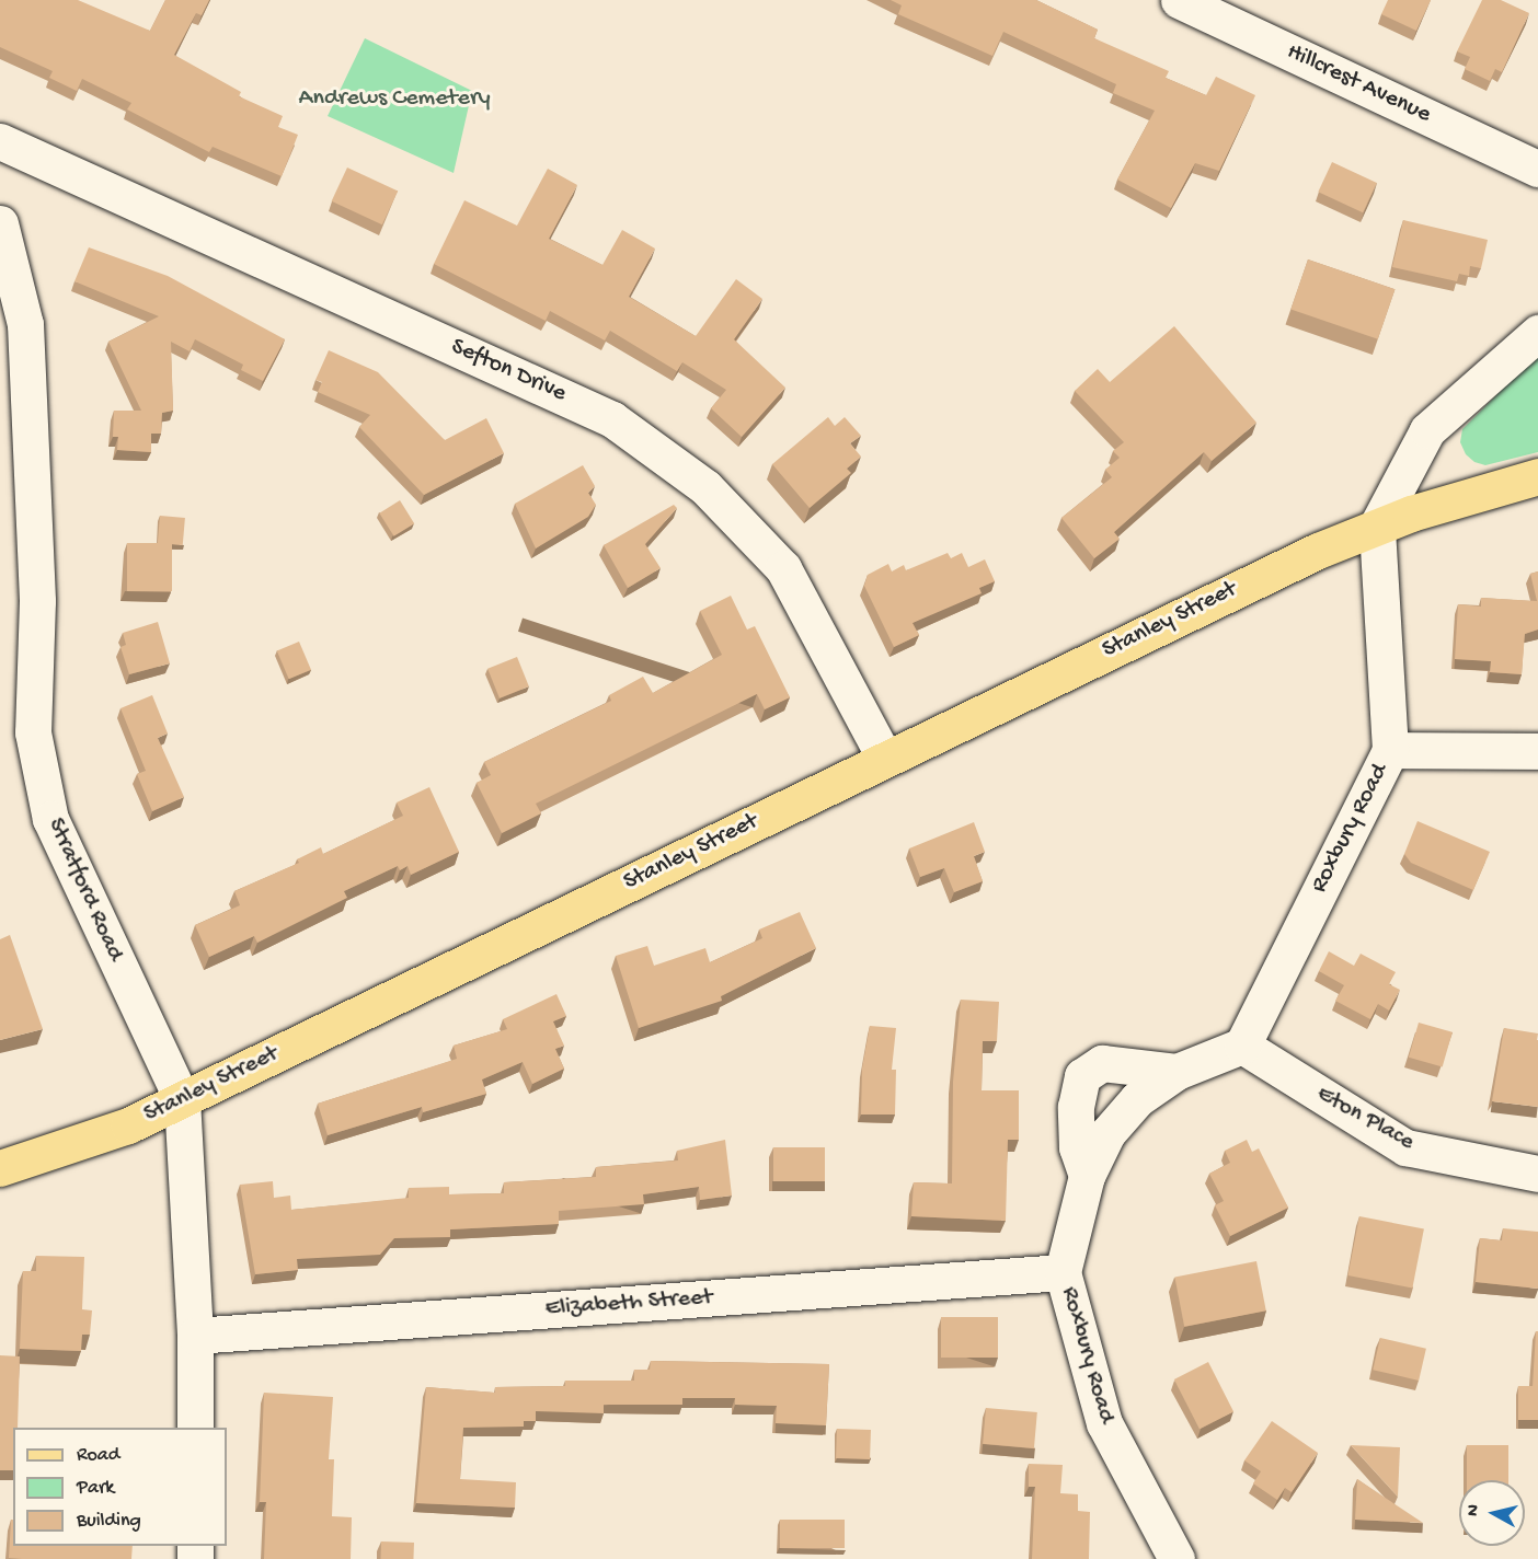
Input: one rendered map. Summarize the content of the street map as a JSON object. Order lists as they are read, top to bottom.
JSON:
{
  "streets": {
    "main road": ["Stanley Street"],
    "street": [
      "Hillcrest Avenue",
      "Sefton Drive",
      "Roxbury Road",
      "Stratford Road",
      "Eton Place",
      "Elizabeth Street"
    ]
  },
  "crossings": [
    ["Sefton Drive", "Stanley Street"],
    ["Stanley Street", "Roxbury Road"],
    ["Stanley Street", "Stratford Road"],
    ["Roxbury Road", "Eton Place"],
    ["Roxbury Road", "Elizabeth Street"],
    ["Stratford Road", "Elizabeth Street"]
  ],
  "parks": ["Andrews Cemetery"],
  "legend": ["Road", "Park", "Building"],
  "north": "left"
}
